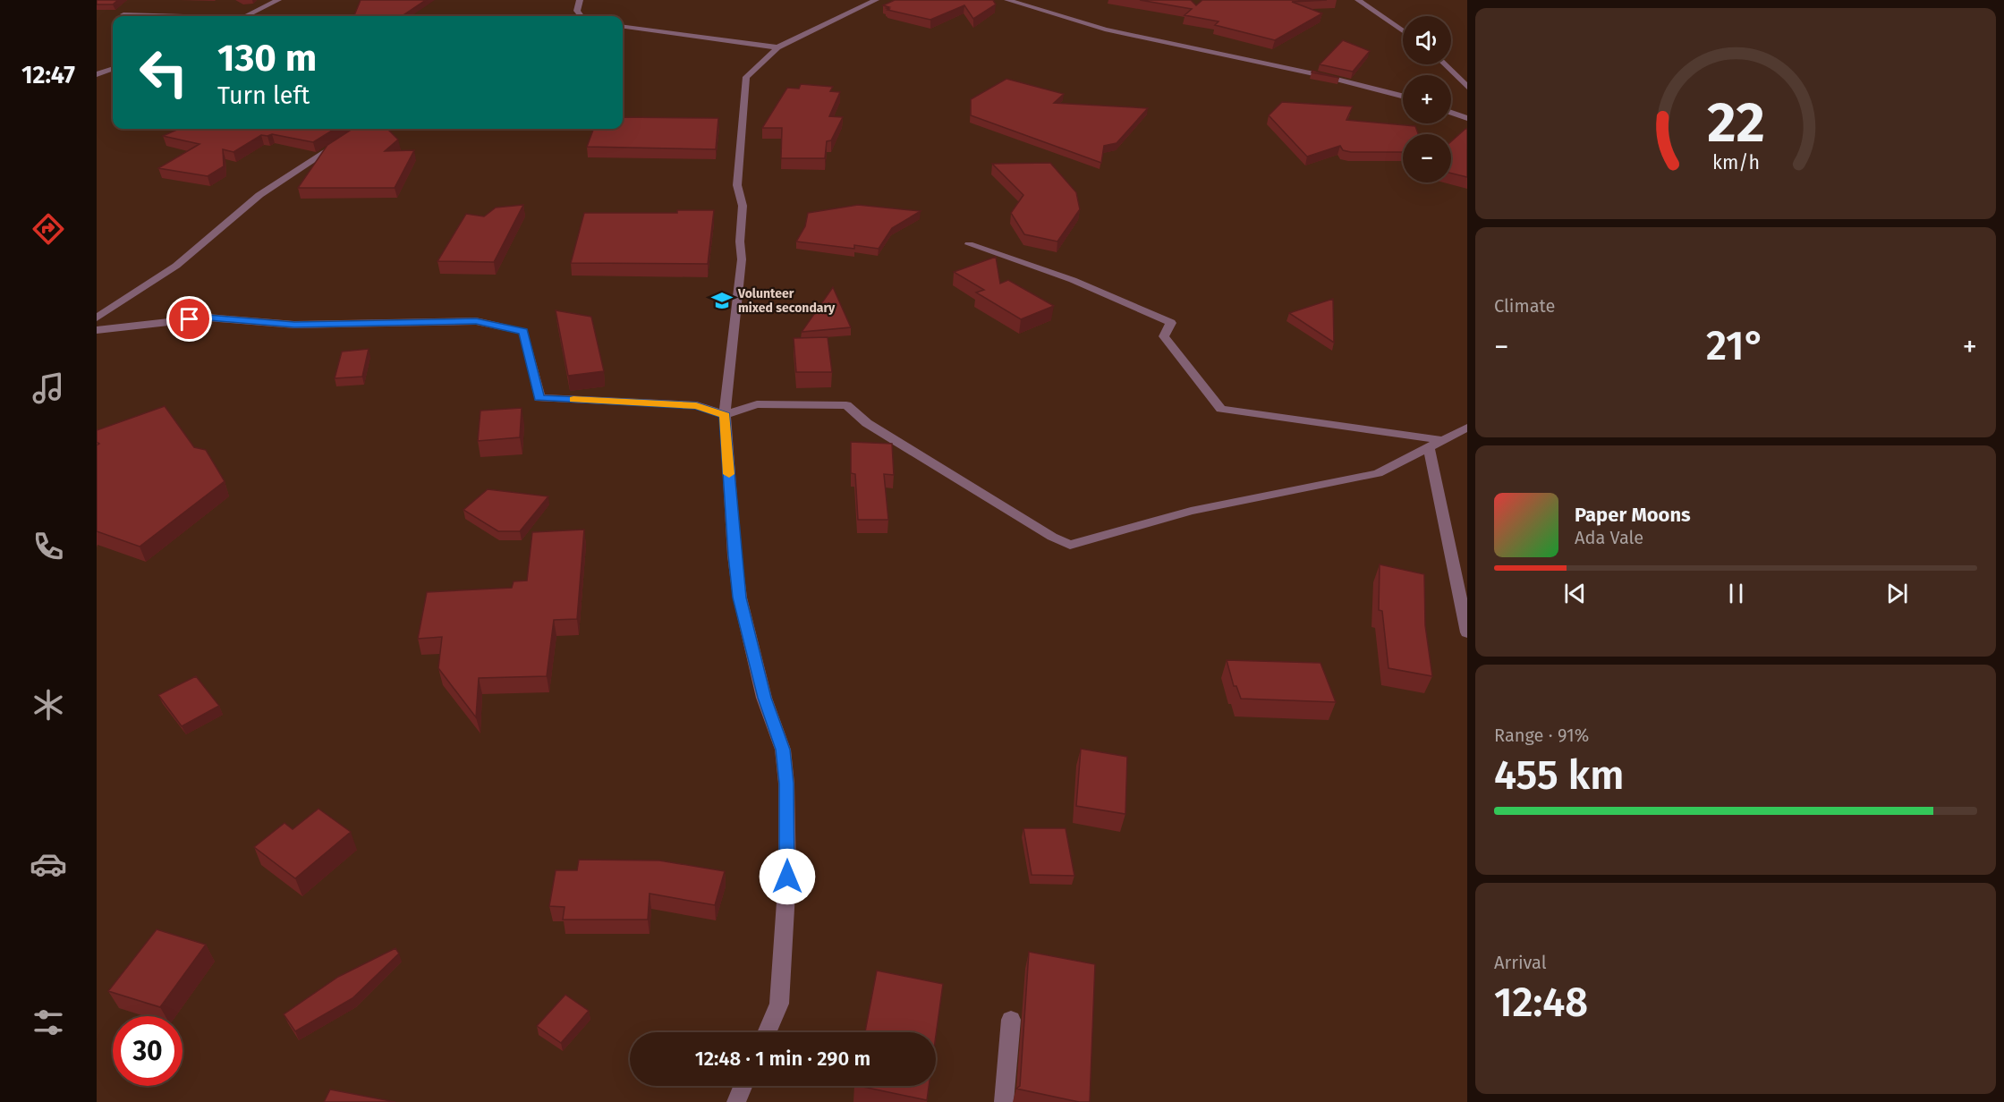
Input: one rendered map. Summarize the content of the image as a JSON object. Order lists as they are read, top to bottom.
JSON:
{
  "places": {
    "school or university": ["Volunteer mixed secondary"]
  },
  "page": {
    "tabs": "12:47",
    "map_buttons": ["+", "−"],
    "turn": ["130 m", "Turn left"],
    "tile": [
      "Climate",
      ["Range · 91%", "455 km"],
      ["Arrival", "12:48"]
    ],
    "heat": ["−", "21°", "+"],
    "song": ["Paper Moons", "Ada Vale"],
    "limit": "30",
    "trip": "12:48 · 1 min · 290 m",
    "gauge": ["22", "km/h"]
  }
}
